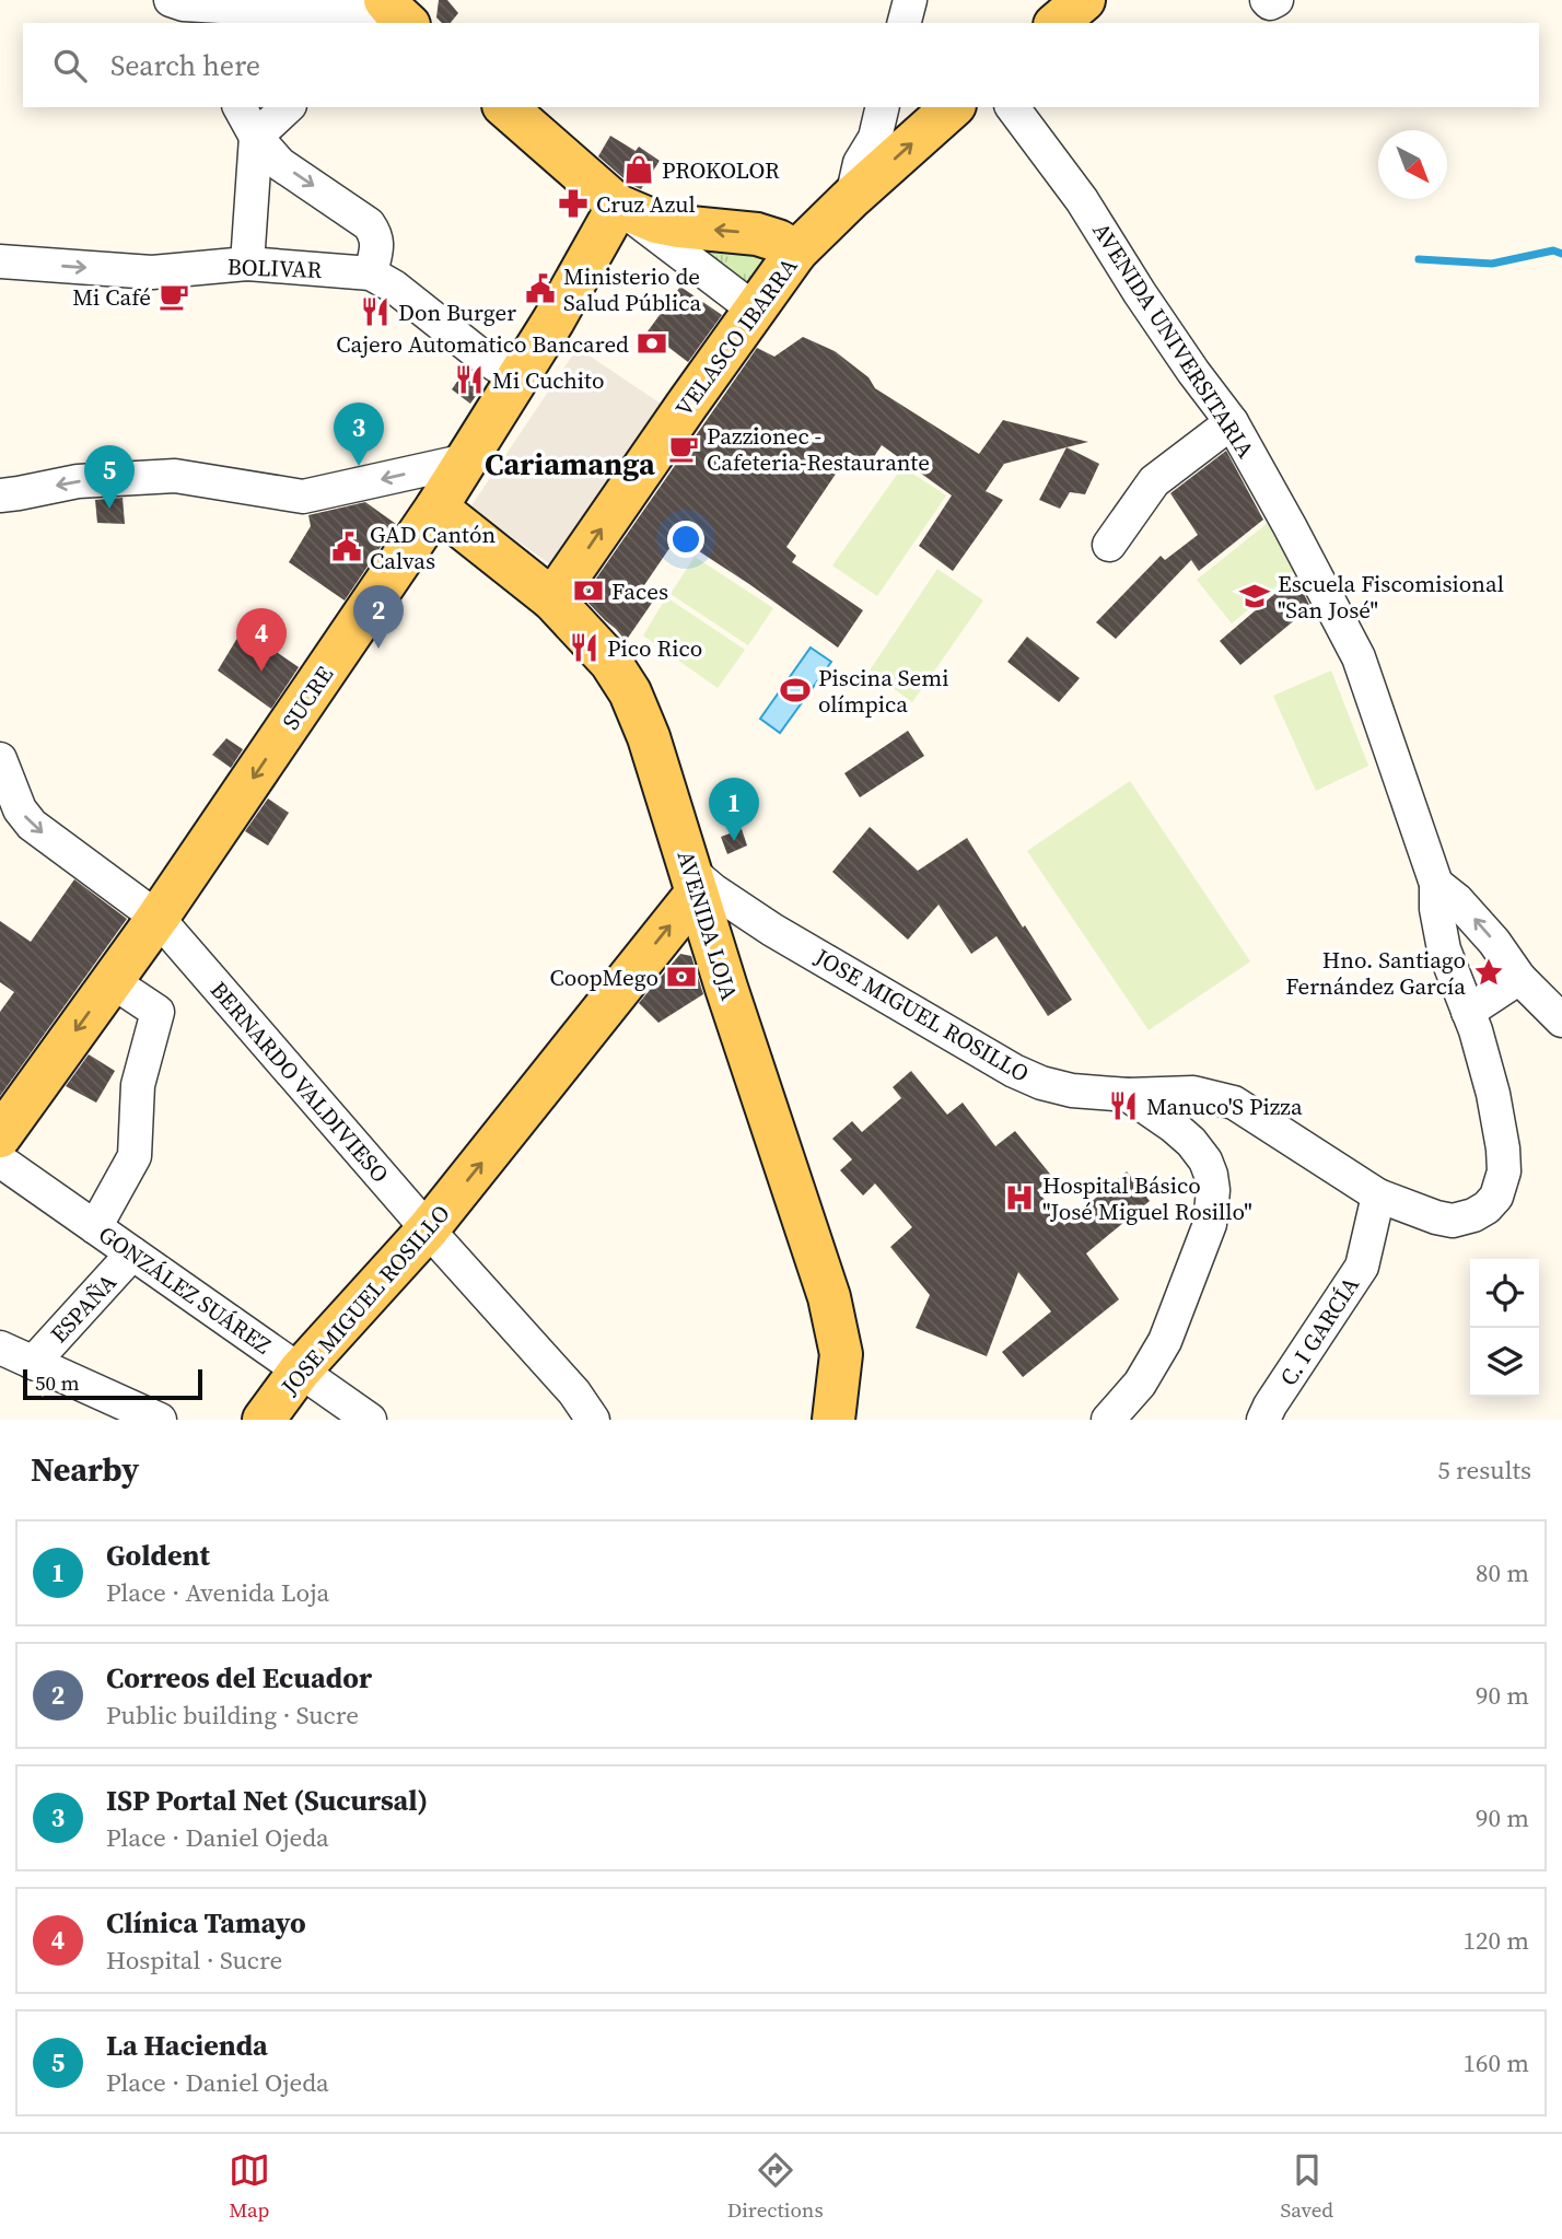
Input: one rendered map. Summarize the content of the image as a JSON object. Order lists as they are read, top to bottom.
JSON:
{
  "streets": {
    "main road": [
      "VELASCO IBARRA",
      "SUCRE",
      "AVENIDA LOJA",
      "JOSE MIGUEL ROSILLO"
    ],
    "street": [
      "BOLIVAR",
      "AVENIDA UNIVERSITARIA",
      "BERNARDO VALDIVIESO",
      "GONZÁLEZ SUÁREZ",
      "ESPAÑA",
      "C. I GARCÍA"
    ]
  },
  "crossings": [
    ["BOLIVAR", "SUCRE"],
    ["VELASCO IBARRA", "AVENIDA LOJA"],
    ["AVENIDA UNIVERSITARIA", "JOSE MIGUEL ROSILLO"],
    ["SUCRE", "AVENIDA LOJA"],
    ["SUCRE", "BERNARDO VALDIVIESO"],
    ["AVENIDA LOJA", "JOSE MIGUEL ROSILLO"],
    ["JOSE MIGUEL ROSILLO", "BERNARDO VALDIVIESO"],
    ["JOSE MIGUEL ROSILLO", "GONZÁLEZ SUÁREZ"],
    ["JOSE MIGUEL ROSILLO", "C. I GARCÍA"],
    ["GONZÁLEZ SUÁREZ", "ESPAÑA"]
  ],
  "one_way": ["VELASCO IBARRA", "SUCRE"],
  "districts": ["Cariamanga"],
  "places": {
    "shop": ["PROKOLOR"],
    "pharmacy": ["Cruz Azul"],
    "public building": ["Ministerio de Salud Pública", "GAD Cantón Calvas"],
    "cafe": ["Mi Café", "Pazzionec - Cafeteria-Restaurante"],
    "restaurant": [
      "Don Burger",
      "Mi Cuchito",
      "Pico Rico",
      "Manuco'S Pizza"
    ],
    "bank": ["Cajero Automatico Bancared", "Faces", "CoopMego"],
    "school or university": ["Escuela Fiscomisional \"San José\""],
    "sports": ["Piscina Semi olímpica"],
    "place": ["Hno. Santiago Fernández García"],
    "hospital": ["Hospital Básico \"José Miguel Rosillo\""]
  },
  "scale_bar": "50 m",
  "north": "bottom right",
  "page": {
    "search": "Search here",
    "pins": [
      "3",
      "5",
      "2",
      "4",
      "1"
    ],
    "scale": "50 m",
    "heading": ["Nearby", "5 results"],
    "list": [
      {
        "mark": "1",
        "name": "Goldent",
        "note": "Place · Avenida Loja",
        "value": "80 m"
      },
      {
        "mark": "2",
        "name": "Correos del Ecuador",
        "note": "Public building · Sucre",
        "value": "90 m"
      },
      {
        "mark": "3",
        "name": "ISP Portal Net (Sucursal)",
        "note": "Place · Daniel Ojeda",
        "value": "90 m"
      },
      {
        "mark": "4",
        "name": "Clínica Tamayo",
        "note": "Hospital · Sucre",
        "value": "120 m"
      },
      {
        "mark": "5",
        "name": "La Hacienda",
        "note": "Place · Daniel Ojeda",
        "value": "160 m"
      }
    ],
    "nav": ["Map", "Directions", "Saved"]
  }
}
